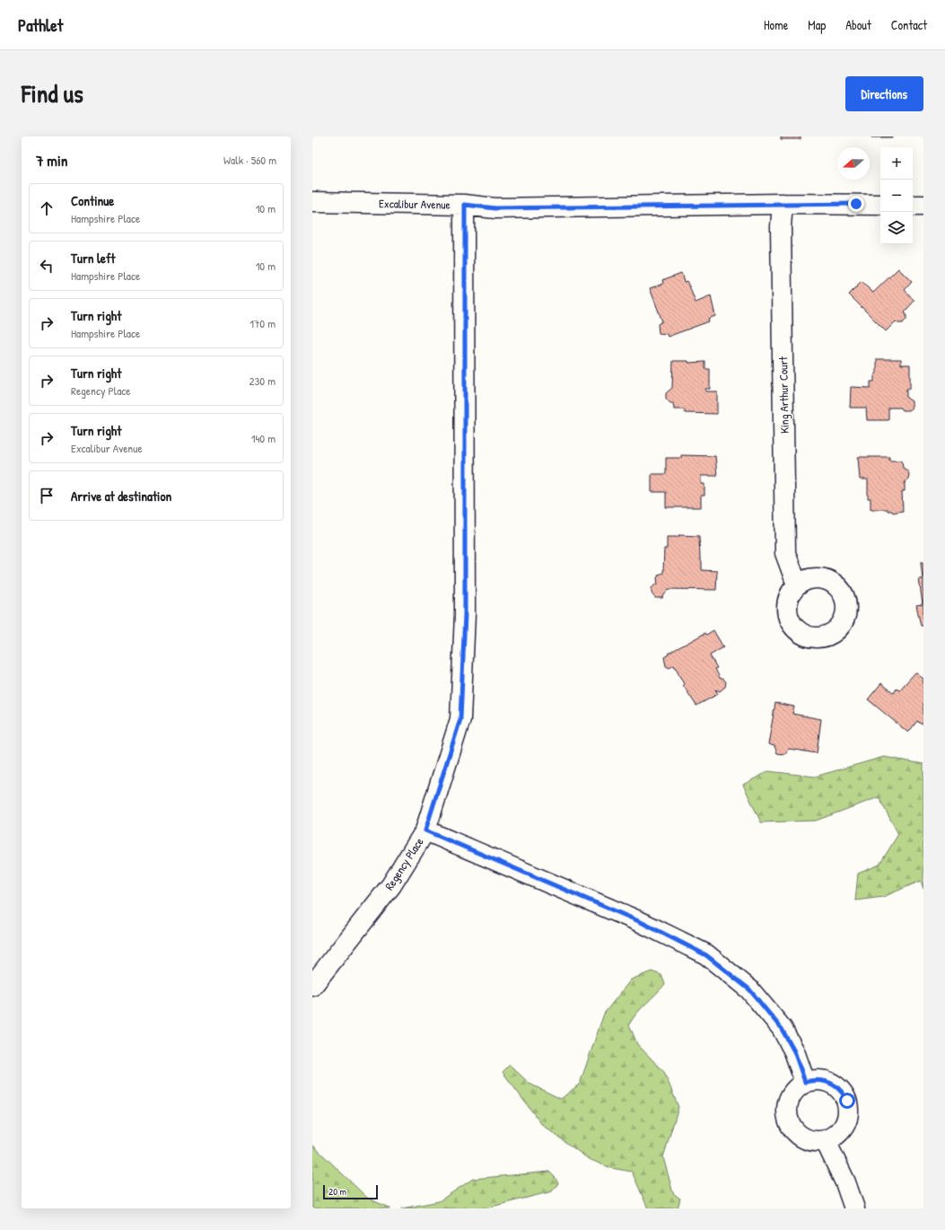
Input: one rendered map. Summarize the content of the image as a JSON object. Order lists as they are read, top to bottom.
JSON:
{
  "streets": {
    "street": ["Excalibur Avenue", "King Arthur Court", "Regency Place"]
  },
  "crossings": [
    ["Excalibur Avenue", "King Arthur Court"],
    ["Excalibur Avenue", "Regency Place"]
  ],
  "scale_bar": "20 m",
  "north": "left",
  "page": {
    "header": "Pathlet",
    "nav": [
      "Home",
      "Map",
      "About",
      "Contact"
    ],
    "title": "Find us",
    "buttons": "Directions",
    "heading": ["7 min", "Walk · 560 m"],
    "map_buttons": ["+", "−"],
    "list": [
      ["Continue", "Hampshire Place", "10 m"],
      ["Turn left", "Hampshire Place", "10 m"],
      ["Turn right", "Hampshire Place", "170 m"],
      ["Turn right", "Regency Place", "230 m"],
      ["Turn right", "Excalibur Avenue", "140 m"],
      "Arrive at destination"
    ],
    "scale": "20 m"
  }
}
